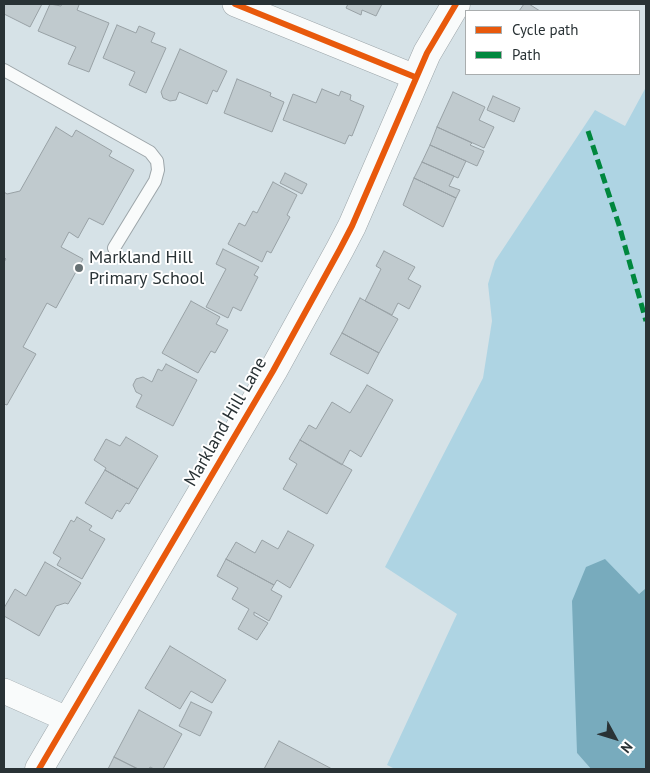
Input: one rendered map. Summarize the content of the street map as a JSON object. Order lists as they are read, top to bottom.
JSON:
{
  "streets": {
    "street": ["Markland Hill Lane"]
  },
  "places": ["Markland Hill Primary School"],
  "legend": ["Cycle path", "Path"],
  "north": "bottom right"
}
